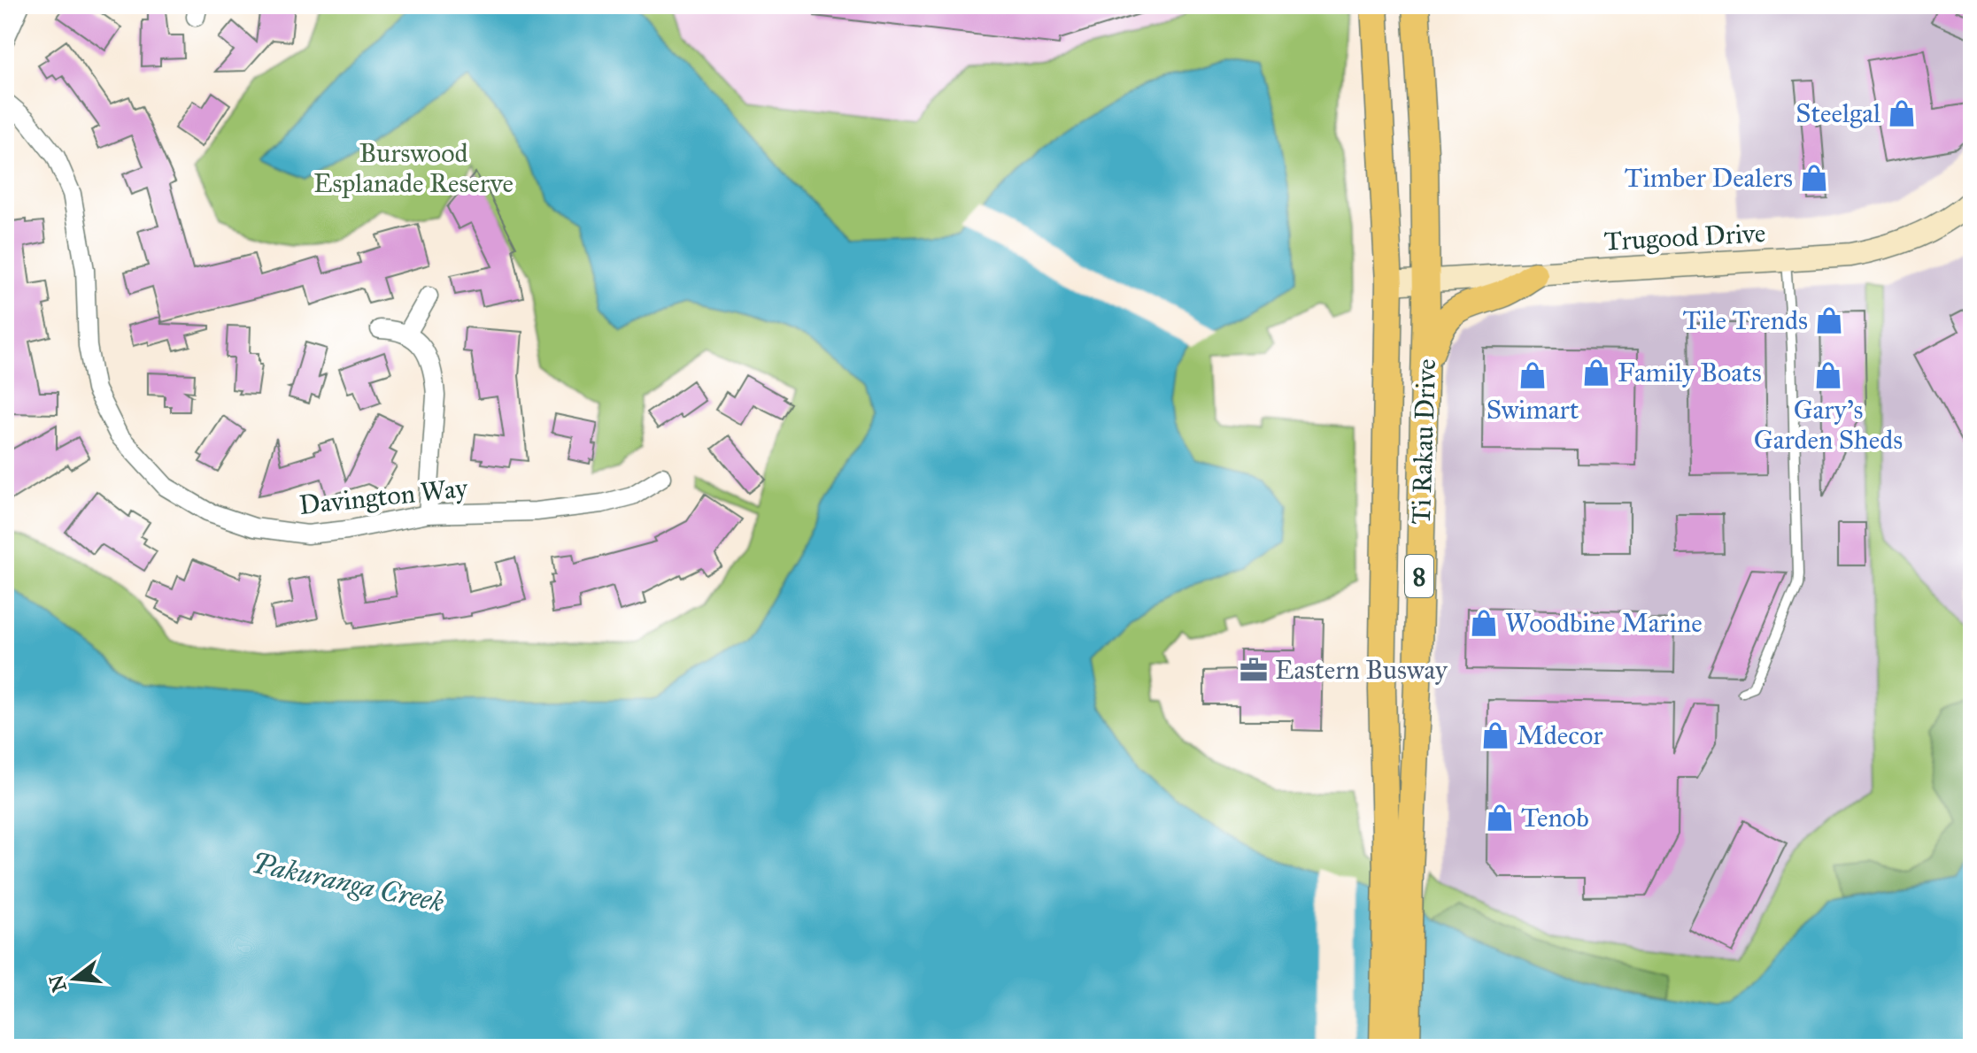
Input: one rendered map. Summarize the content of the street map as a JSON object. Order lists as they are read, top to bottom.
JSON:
{
  "streets": {
    "main road": ["Trugood Drive", "Ti Rakau Drive", "8"],
    "street": ["Davington Way"]
  },
  "crossings": [
    ["Trugood Drive", "Ti Rakau Drive"]
  ],
  "water": ["Pakuranga Creek"],
  "parks": ["Burswood Esplanade Reserve"],
  "places": {
    "shop": [
      "Steelgal",
      "Timber Dealers",
      "Tile Trends",
      "Family Boats",
      "Swimart",
      "Gary's Garden Sheds",
      "Woodbine Marine",
      "Mdecor",
      "Tenob"
    ],
    "office": ["Eastern Busway"]
  },
  "north": "left"
}
